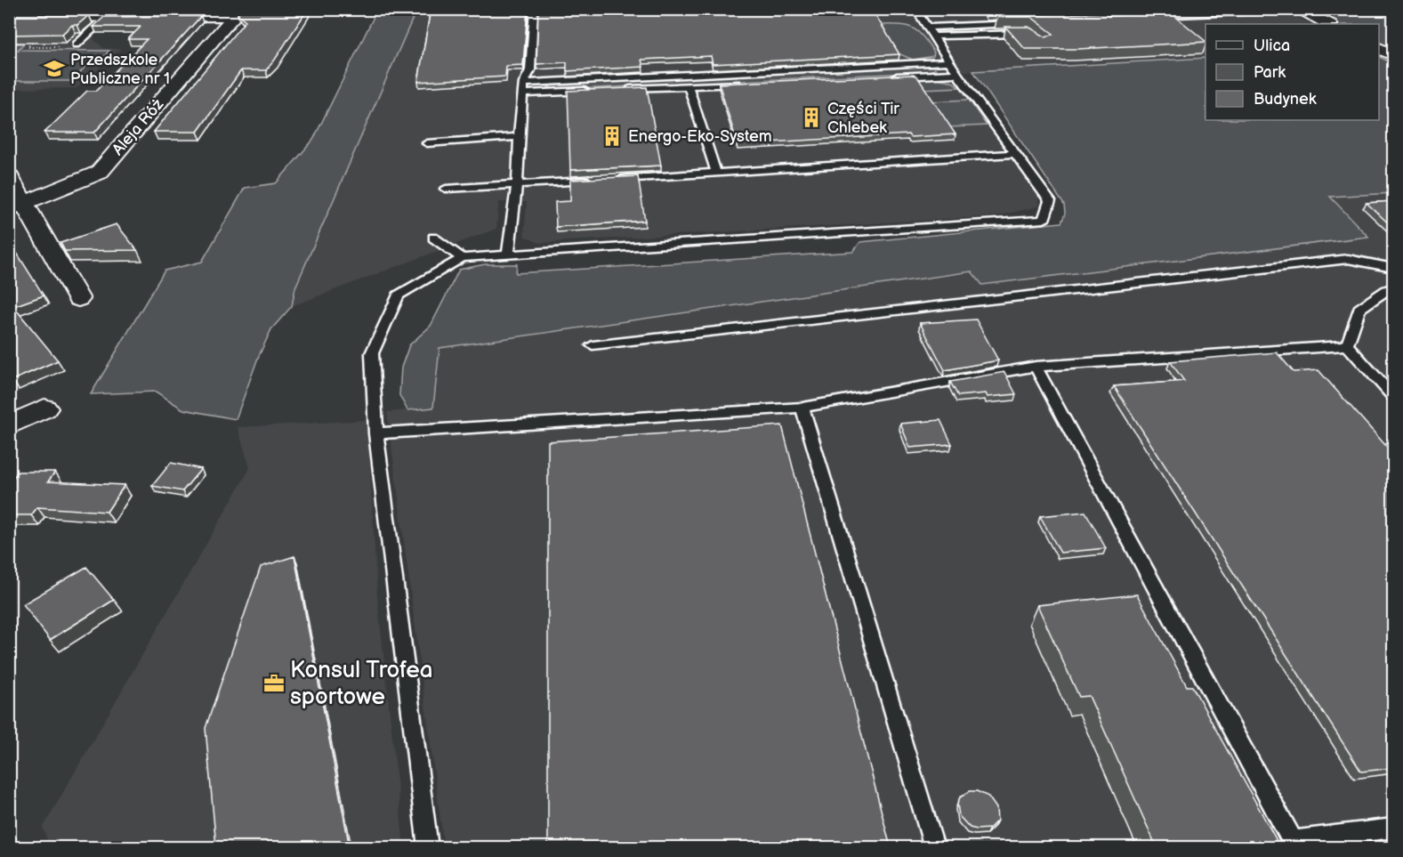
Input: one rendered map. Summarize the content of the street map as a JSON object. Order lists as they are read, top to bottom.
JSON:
{
  "streets": {
    "street": ["Aleja Róż"]
  },
  "places": {
    "school or university": ["Przedszkole Publiczne nr 1"],
    "building": ["Części Tir Chlebek", "Energo-Eko-System"],
    "office": ["Konsul Trofea sportowe"]
  },
  "legend": ["Ulica", "Park", "Budynek"]
}
